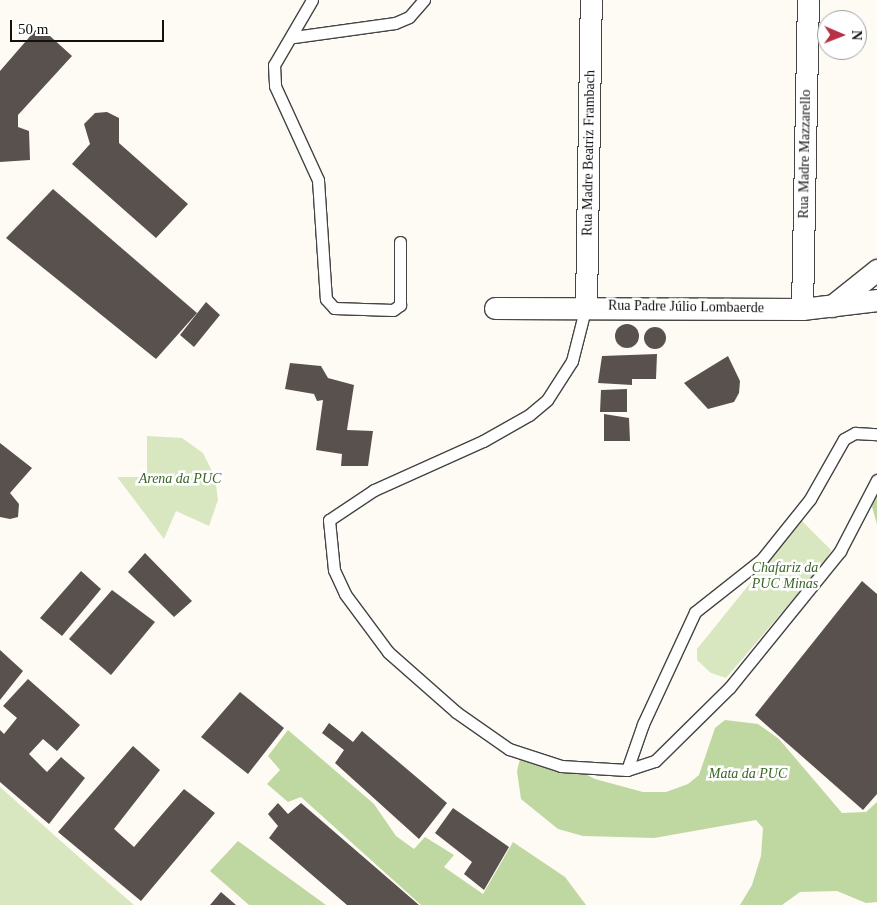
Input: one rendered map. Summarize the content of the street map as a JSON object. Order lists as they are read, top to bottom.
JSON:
{
  "streets": {
    "street": ["Rua Madre Beatriz Frambach", "Rua Madre Mazzarello", "Rua Padre Júlio Lombaerde"]
  },
  "crossings": [
    ["Rua Madre Beatriz Frambach", "Rua Padre Júlio Lombaerde"],
    ["Rua Madre Mazzarello", "Rua Padre Júlio Lombaerde"]
  ],
  "parks": ["Arena da PUC", "Chafariz da PUC Minas", "Mata da PUC"],
  "scale_bar": "50 m",
  "north": "right"
}
